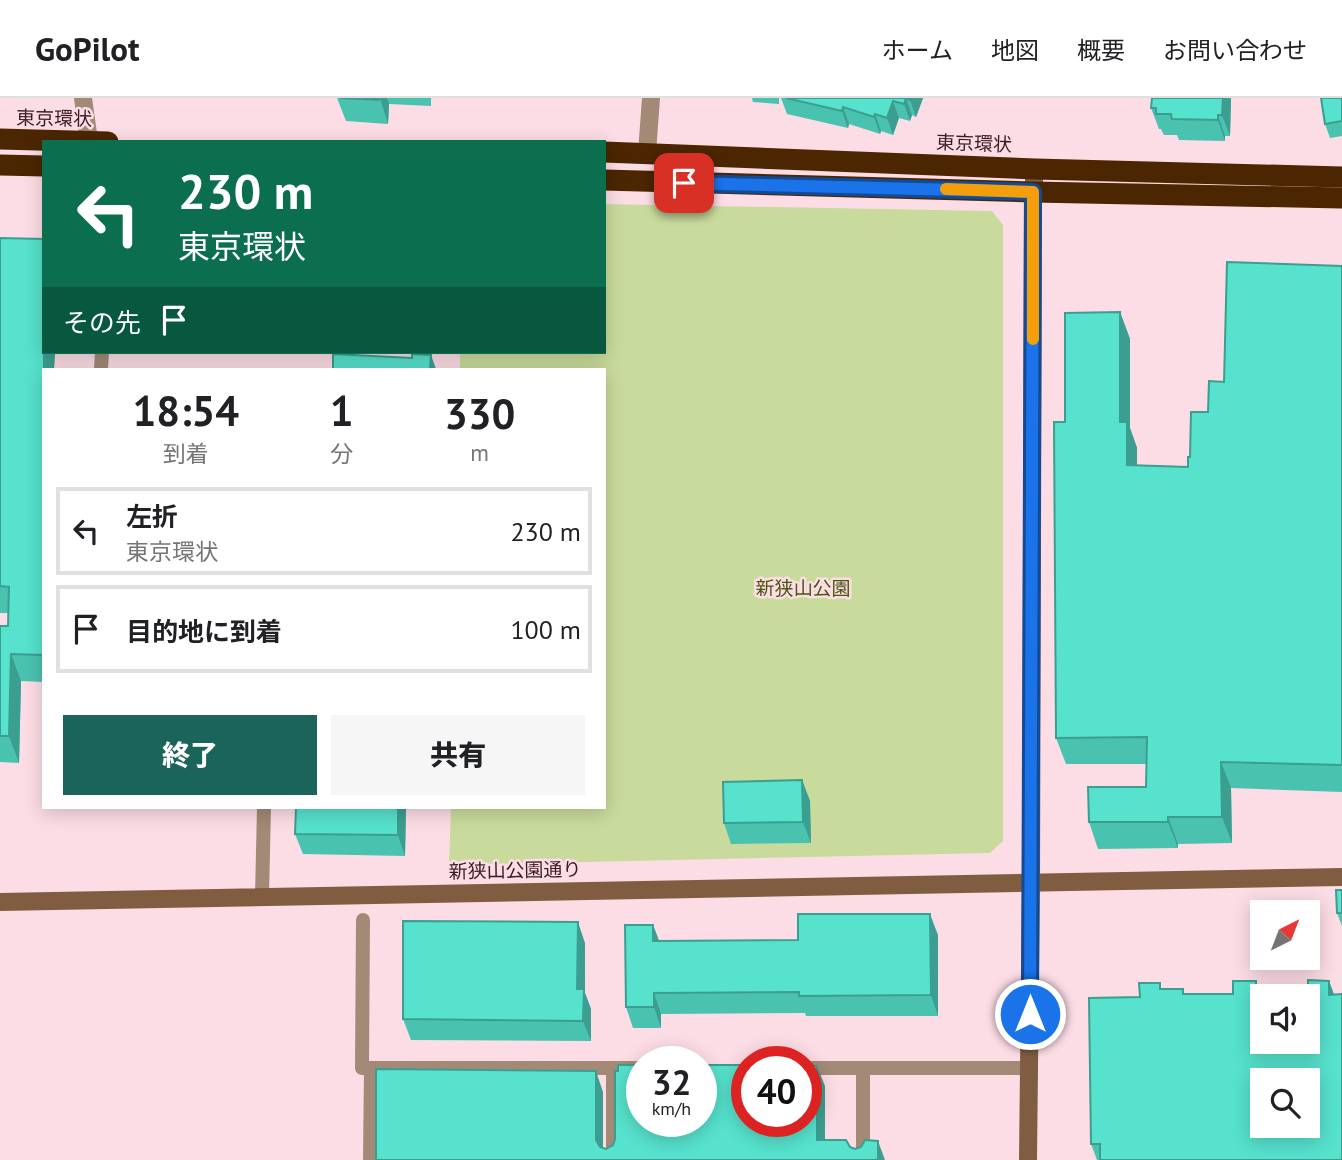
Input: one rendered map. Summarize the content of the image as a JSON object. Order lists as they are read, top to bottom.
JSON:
{
  "streets": {
    "highway": ["東京環状"],
    "street": ["新狭山公園通り"]
  },
  "parks": ["新狭山公園"],
  "north": "top right",
  "page": {
    "header": "GoPilot",
    "nav": [
      "ホーム",
      "地図",
      "概要",
      "お問い合わせ"
    ],
    "turn": ["230 m", "東京環状"],
    "then": "その先",
    "eta": [
      "18:54",
      "到着",
      "1",
      "分",
      "330",
      "m"
    ],
    "list": [
      {
        "name": "左折",
        "note": "東京環状",
        "value": "230 m"
      },
      {
        "name": "目的地に到着",
        "value": "100 m"
      }
    ],
    "buttons": ["終了", "共有"],
    "speed": "32 km/h",
    "limit": "40"
  }
}
